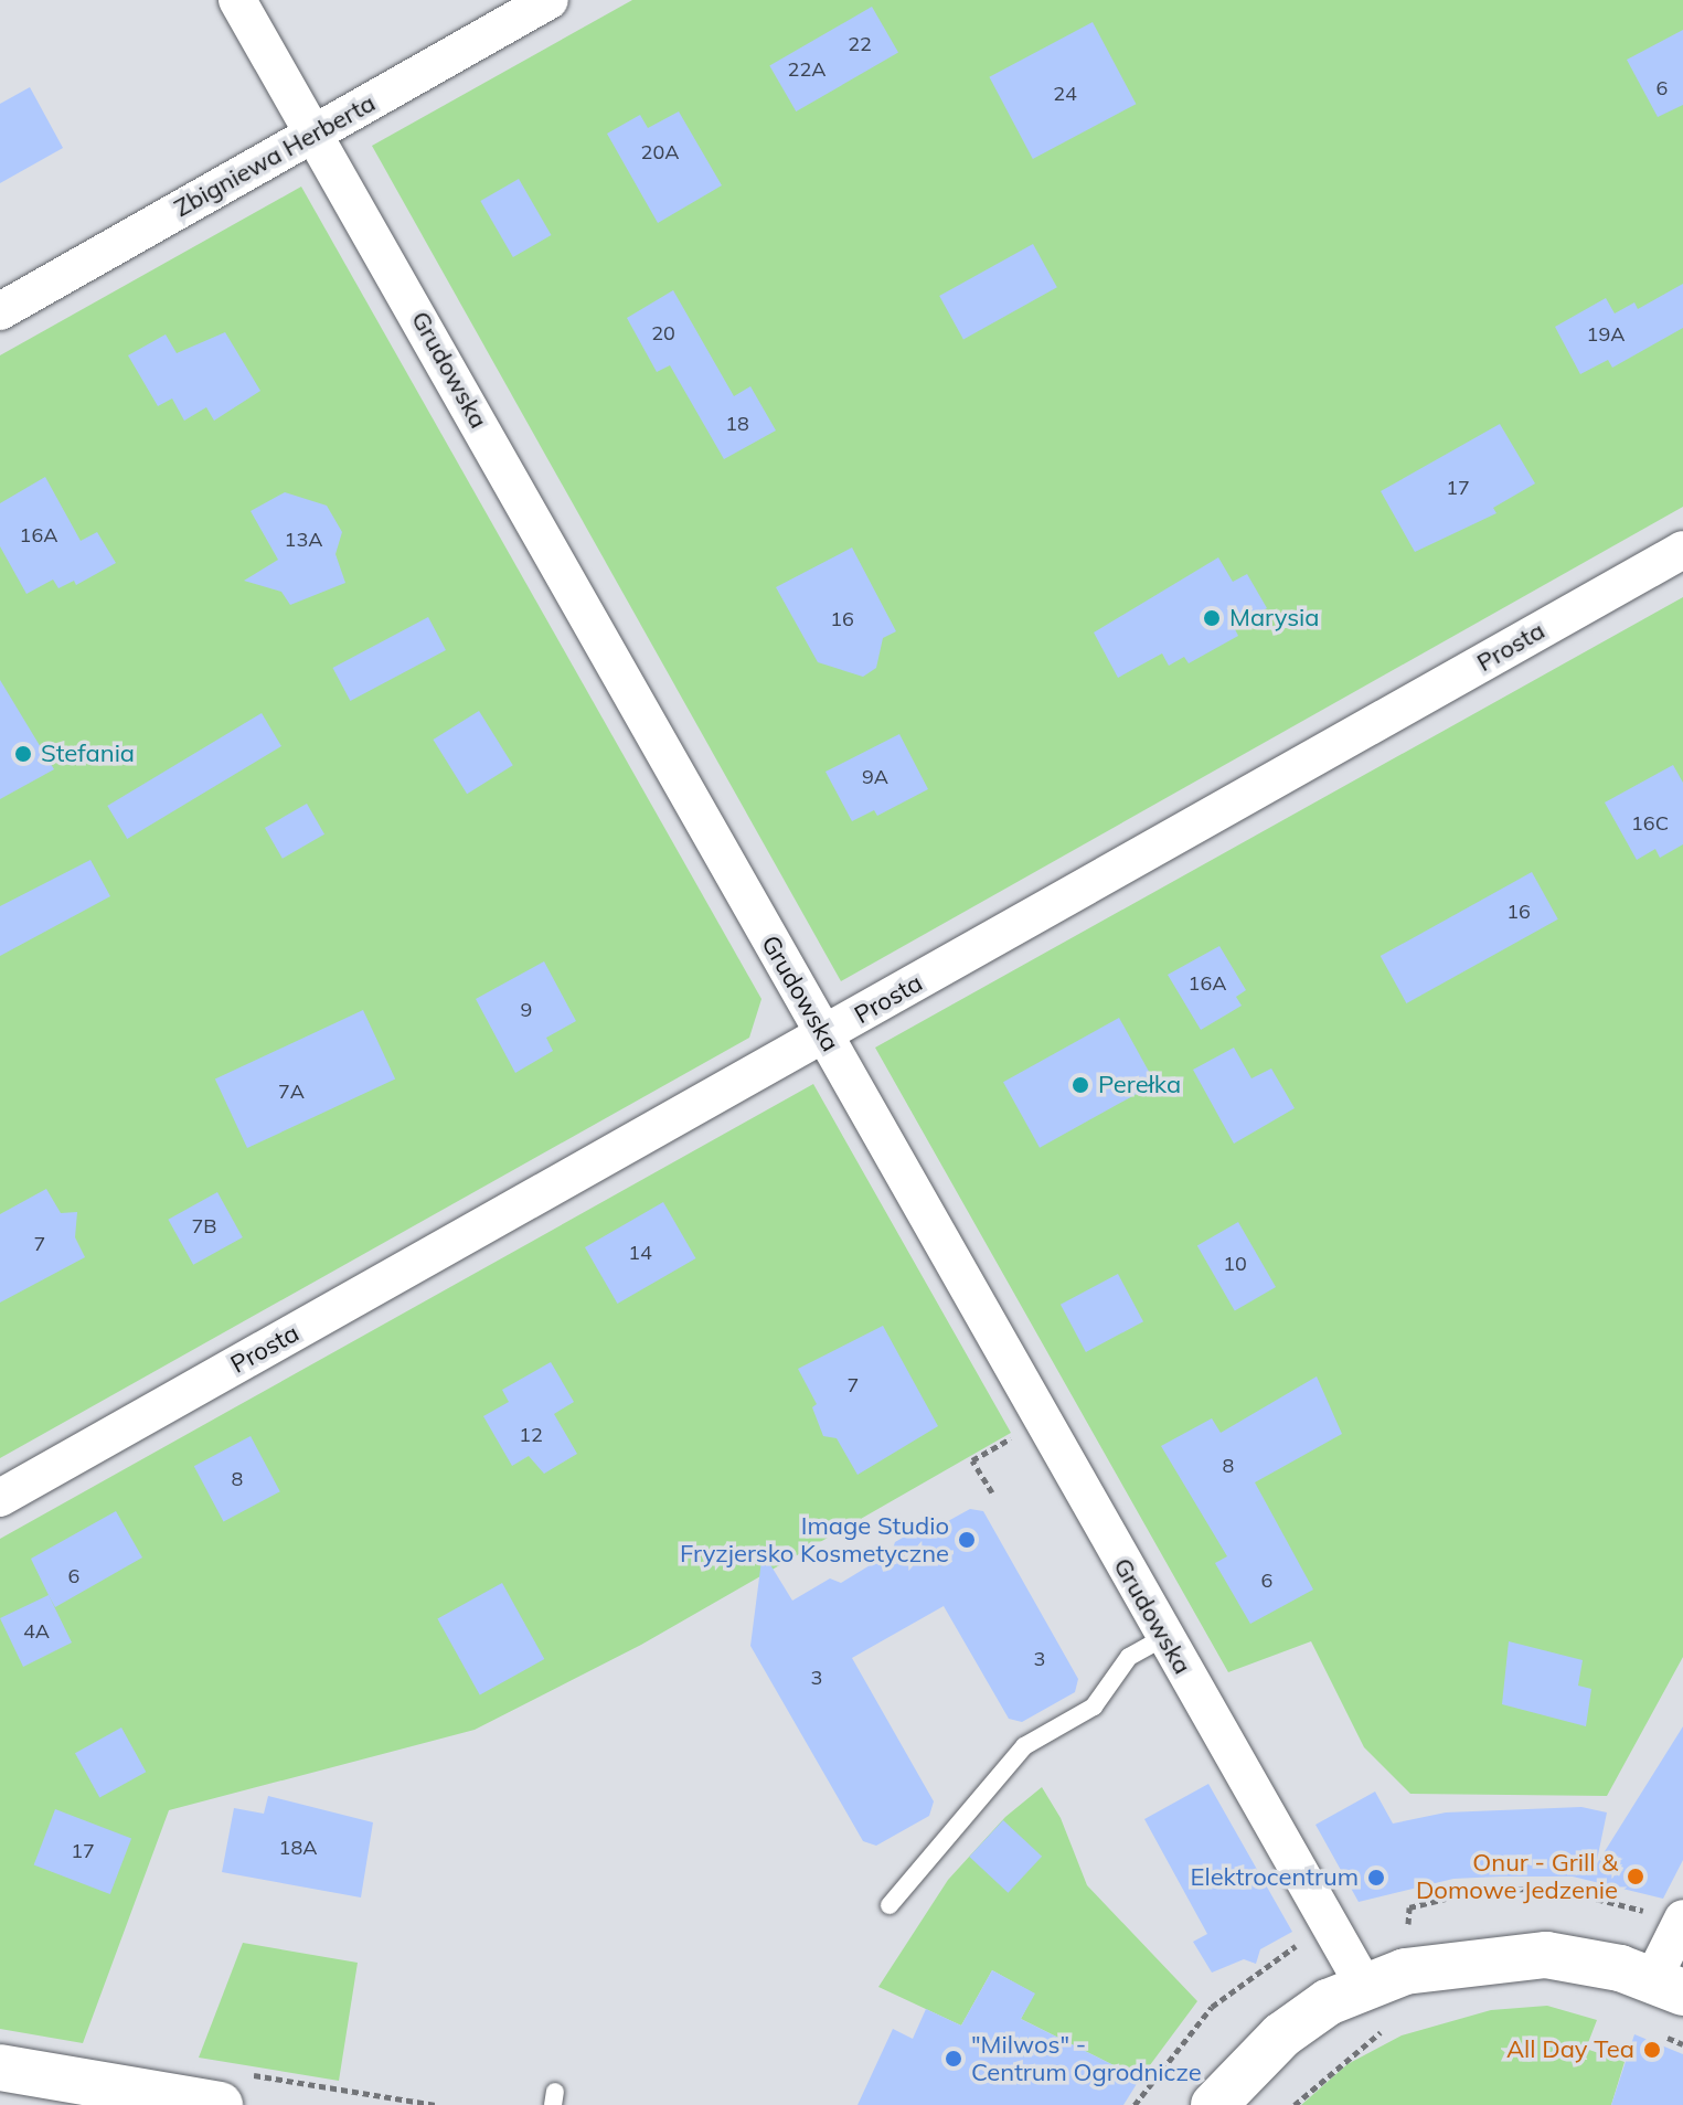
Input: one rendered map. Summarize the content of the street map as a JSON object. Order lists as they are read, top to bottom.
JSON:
{
  "streets": {
    "street": ["Zbigniewa Herberta", "Grudowska", "Prosta"]
  },
  "crossings": [
    ["Zbigniewa Herberta", "Grudowska"],
    ["Grudowska", "Prosta"]
  ],
  "places": [
    "Marysia",
    "Stefania",
    "Perełka",
    "Image Studio Fryzjersko Kosmetyczne",
    "Onur - Grill & Domowe Jedzenie",
    "Elektrocentrum",
    "All Day Tea",
    "\"Milwos\" - Centrum Ogrodnicze"
  ],
  "house_numbers": [
    "22",
    "22A",
    "6",
    "24",
    "20A",
    "20",
    "19A",
    "18",
    "17",
    "16A",
    "13A",
    "16",
    "9A",
    "16C",
    "16",
    "16A",
    "9",
    "7A",
    "7B",
    "7",
    "14",
    "10",
    "7",
    "12",
    "8",
    "8",
    "6",
    "6",
    "4A",
    "3",
    "3",
    "18A",
    "17"
  ]
}
